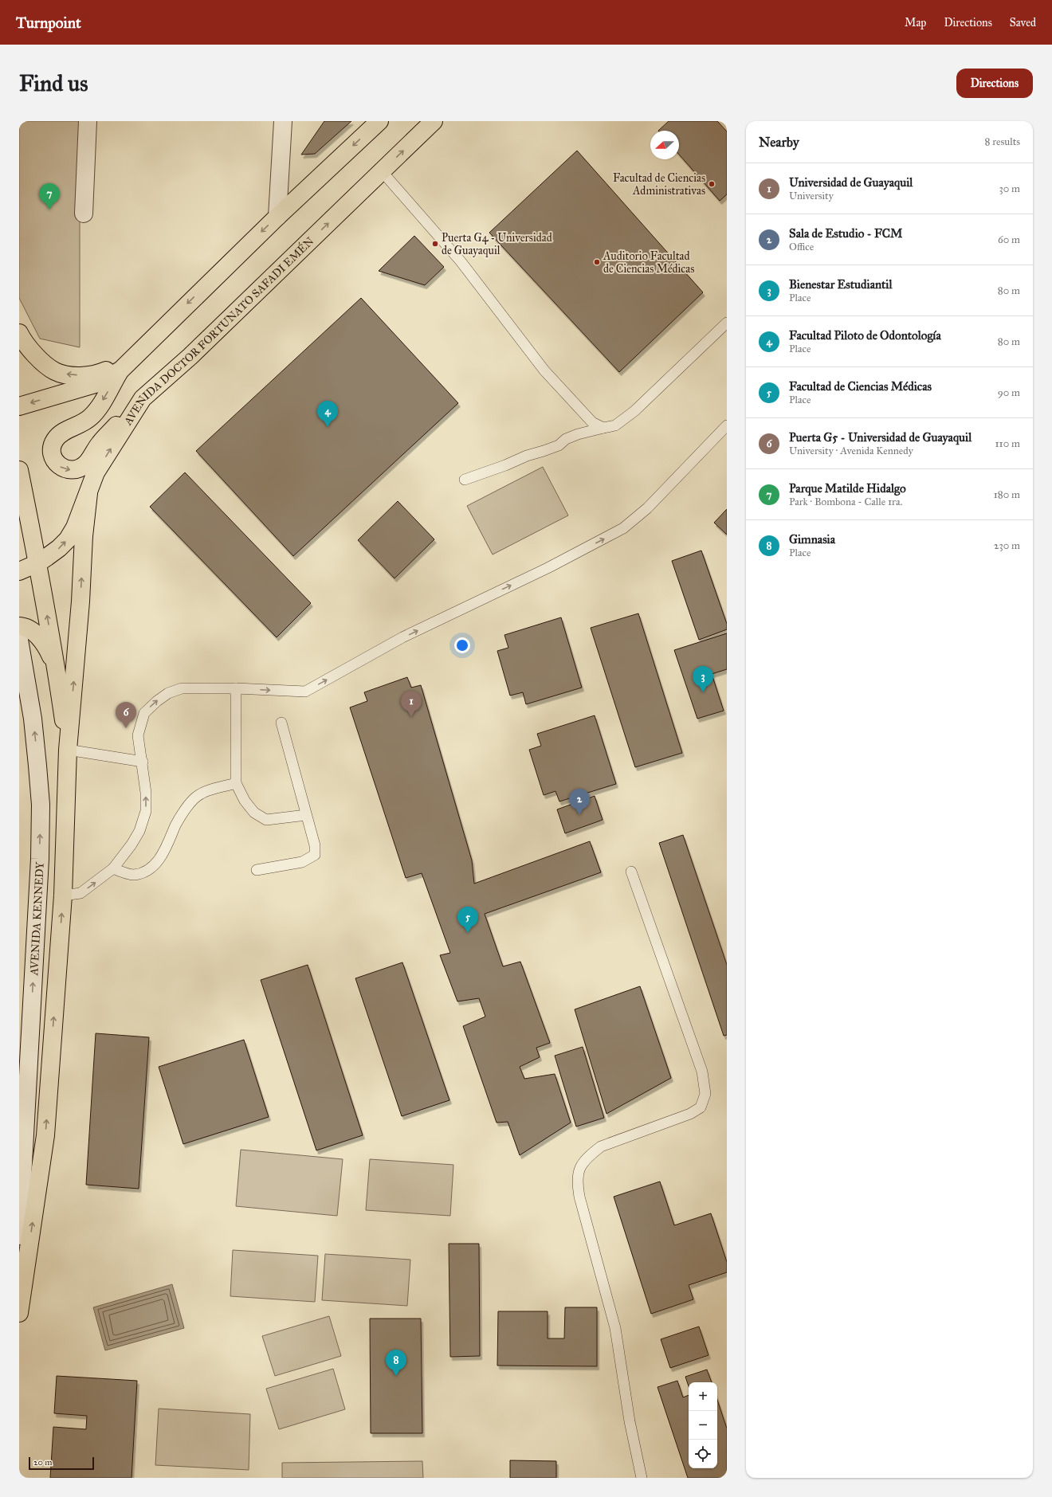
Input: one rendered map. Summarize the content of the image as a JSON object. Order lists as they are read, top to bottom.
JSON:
{
  "streets": {
    "main road": ["AVENIDA DOCTOR FORTUNATO SAFADI EMÉN", "AVENIDA KENNEDY"]
  },
  "places": ["Facultad de Ciencias Administrativas", "Puerta G4 - Universidad de Guayaquil", "Auditorio Facultad de Ciencias Médicas"],
  "scale_bar": "20 m",
  "north": "left",
  "page": {
    "header": "Turnpoint",
    "nav": ["Map", "Directions", "Saved"],
    "buttons": "Directions",
    "title": "Find us",
    "heading": ["Nearby", "8 results"],
    "list": [
      {
        "mark": "1",
        "name": "Universidad de Guayaquil",
        "note": "University",
        "value": "30 m"
      },
      {
        "mark": "2",
        "name": "Sala de Estudio - FCM",
        "note": "Office",
        "value": "60 m"
      },
      {
        "mark": "3",
        "name": "Bienestar Estudiantil",
        "note": "Place",
        "value": "80 m"
      },
      {
        "mark": "4",
        "name": "Facultad Piloto de Odontología",
        "note": "Place",
        "value": "80 m"
      },
      {
        "mark": "5",
        "name": "Facultad de Ciencias Médicas",
        "note": "Place",
        "value": "90 m"
      },
      {
        "mark": "6",
        "name": "Puerta G5 - Universidad de Guayaquil",
        "note": "University · Avenida Kennedy",
        "value": "110 m"
      },
      {
        "mark": "7",
        "name": "Parque Matilde Hidalgo",
        "note": "Park · Bombona - Calle 1ra.",
        "value": "180 m"
      },
      {
        "mark": "8",
        "name": "Gimnasia",
        "note": "Place",
        "value": "230 m"
      }
    ],
    "pins": [
      "7",
      "4",
      "3",
      "1",
      "6",
      "2",
      "5",
      "8"
    ],
    "map_buttons": ["+", "−"],
    "scale": "20 m"
  }
}
